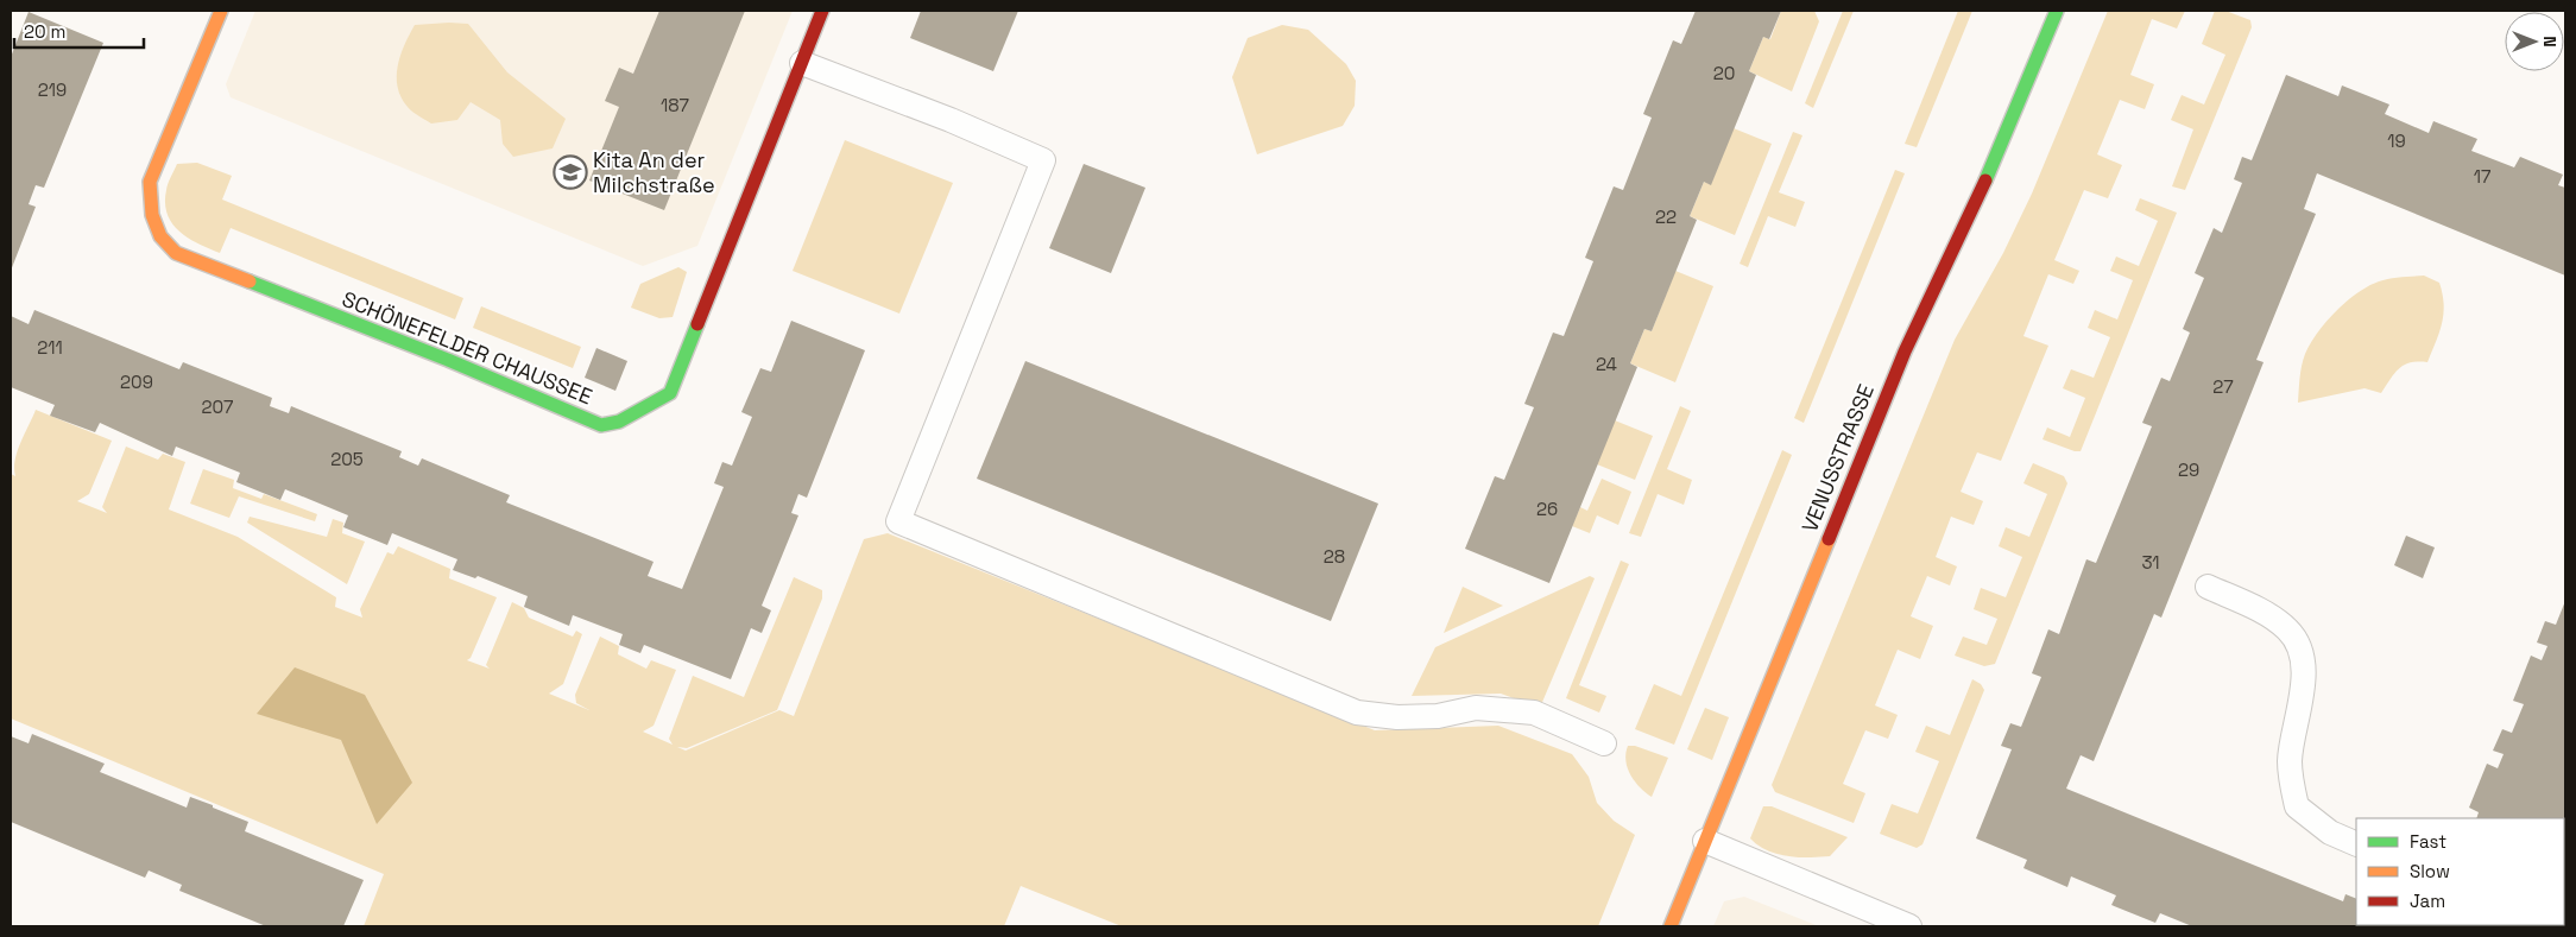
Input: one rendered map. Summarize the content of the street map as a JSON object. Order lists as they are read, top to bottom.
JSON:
{
  "streets": {
    "street": ["SCHÖNEFELDER CHAUSSEE", "VENUSSTRASSE"]
  },
  "places": {
    "school or university": ["Kita An der Milchstraße"]
  },
  "house_numbers": [
    "20",
    "219",
    "187",
    "19",
    "17",
    "22",
    "211",
    "24",
    "209",
    "27",
    "207",
    "205",
    "29",
    "26",
    "28",
    "31"
  ],
  "legend": ["Fast", "Slow", "Jam"],
  "scale_bar": "20 m",
  "north": "right"
}
